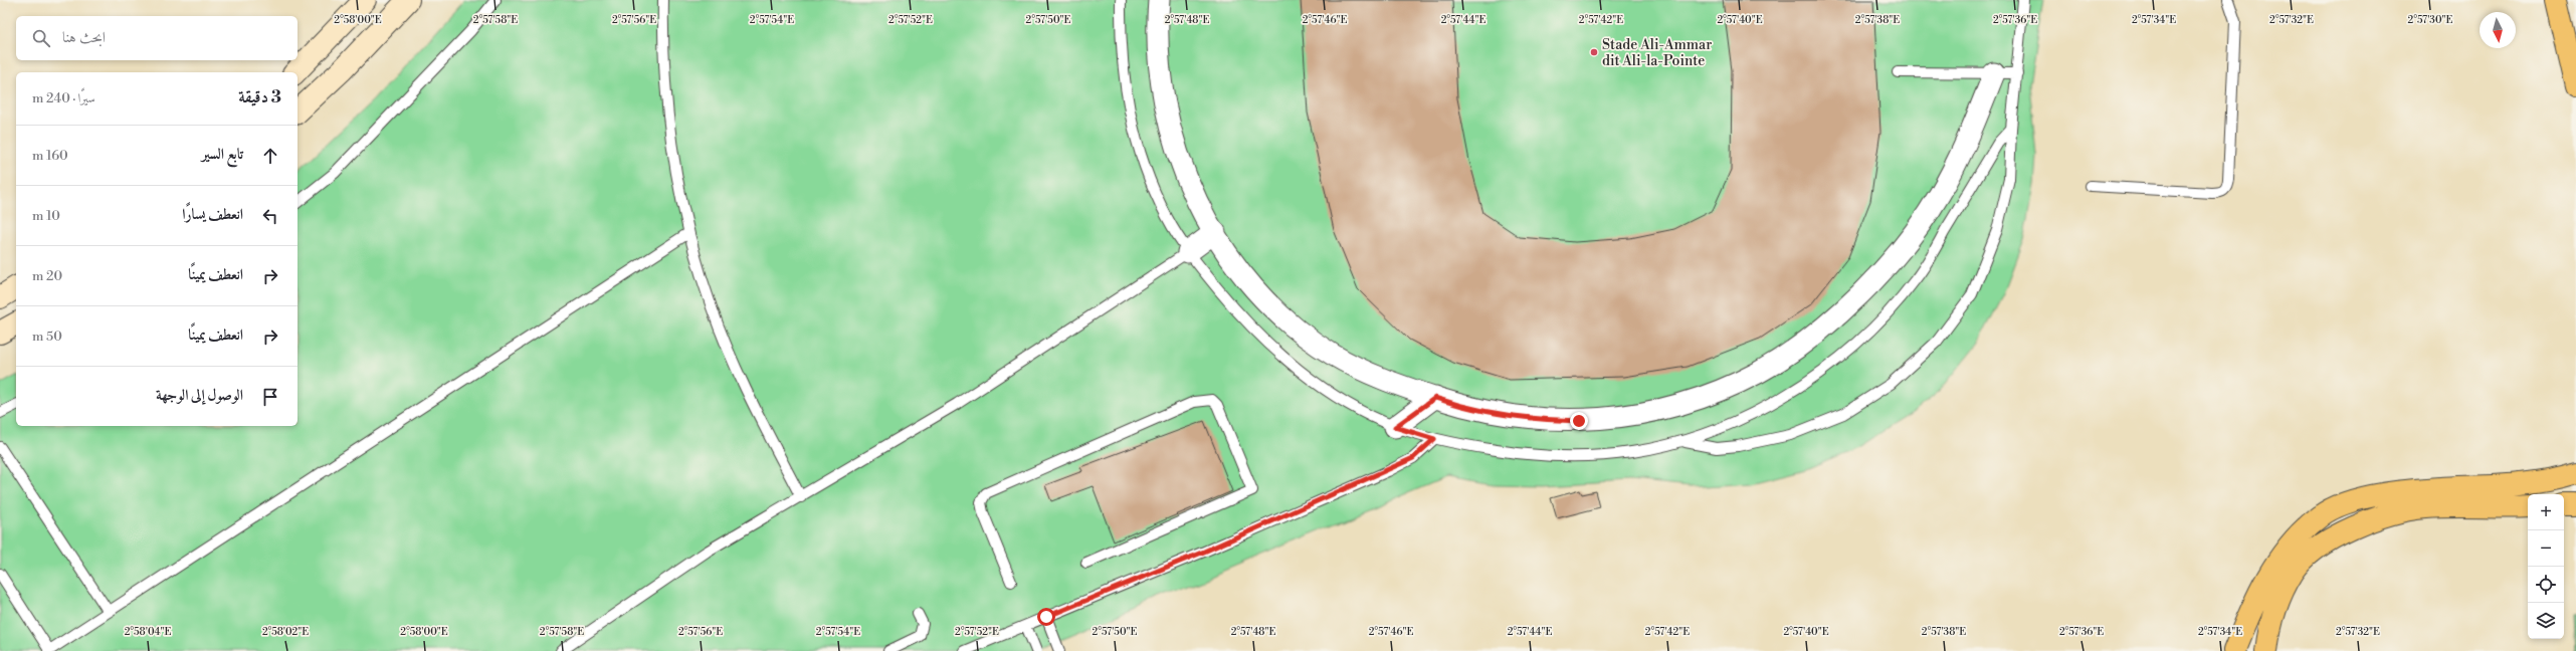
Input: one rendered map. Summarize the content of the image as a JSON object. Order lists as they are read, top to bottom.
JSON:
{
  "places": ["Stade Ali-Ammar dit Ali-la-Pointe"],
  "north": "bottom",
  "page": {
    "search": "ابحث هنا",
    "heading": ["3 دقيقة", "سيرًا · 240 m"],
    "list": [
      ["تابع السير", "160 m"],
      ["انعطف يسارًا", "10 m"],
      ["انعطف يمينًا", "20 m"],
      ["انعطف يمينًا", "50 m"],
      "الوصول إلى الوجهة"
    ],
    "map_buttons": ["+", "−"]
  },
  "coordinates": [
    "2°58'00\"E",
    "2°57'58\"E",
    "2°57'56\"E",
    "2°57'54\"E",
    "2°57'52\"E",
    "2°57'50\"E",
    "2°57'48\"E",
    "2°57'46\"E",
    "2°57'44\"E",
    "2°57'42\"E",
    "2°57'40\"E",
    "2°57'38\"E",
    "2°57'36\"E",
    "2°57'34\"E",
    "2°57'32\"E",
    "2°57'30\"E",
    "2°58'04\"E",
    "2°58'02\"E"
  ]
}
